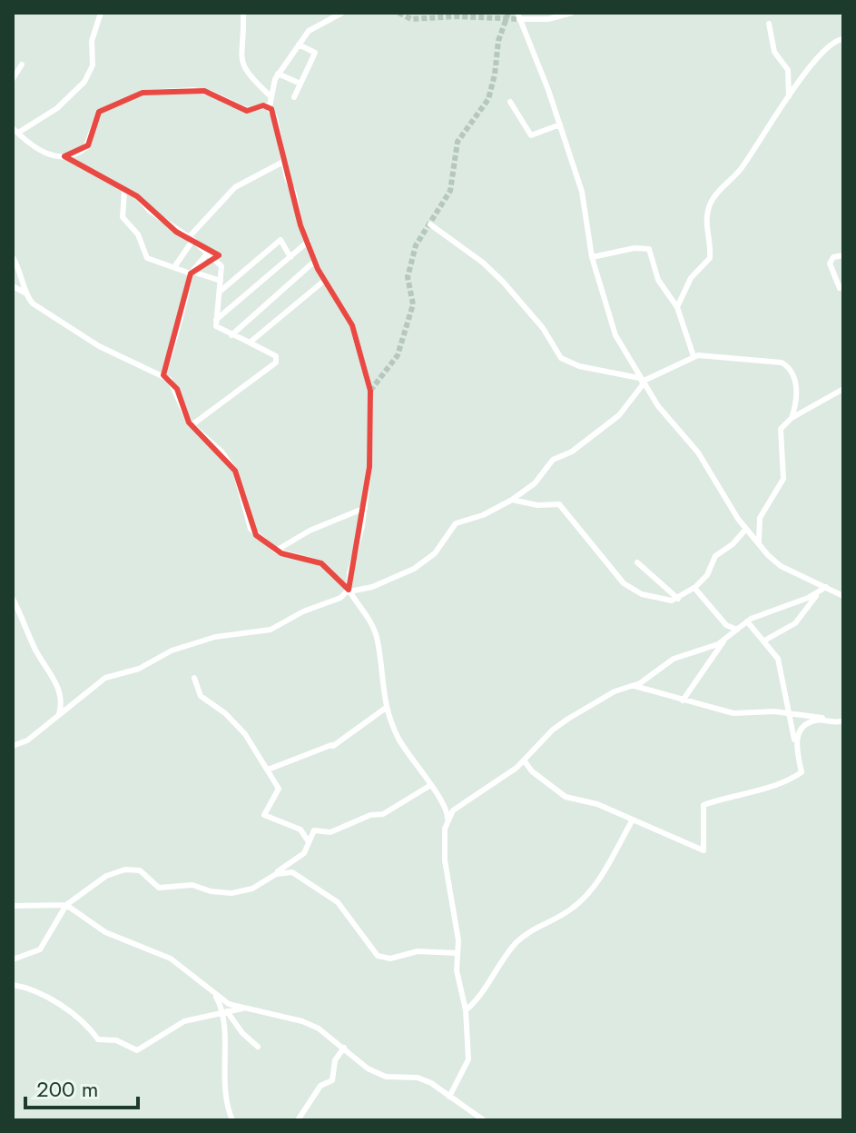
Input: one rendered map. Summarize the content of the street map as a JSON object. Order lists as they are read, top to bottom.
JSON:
{
  "scale_bar": "200 m"
}
